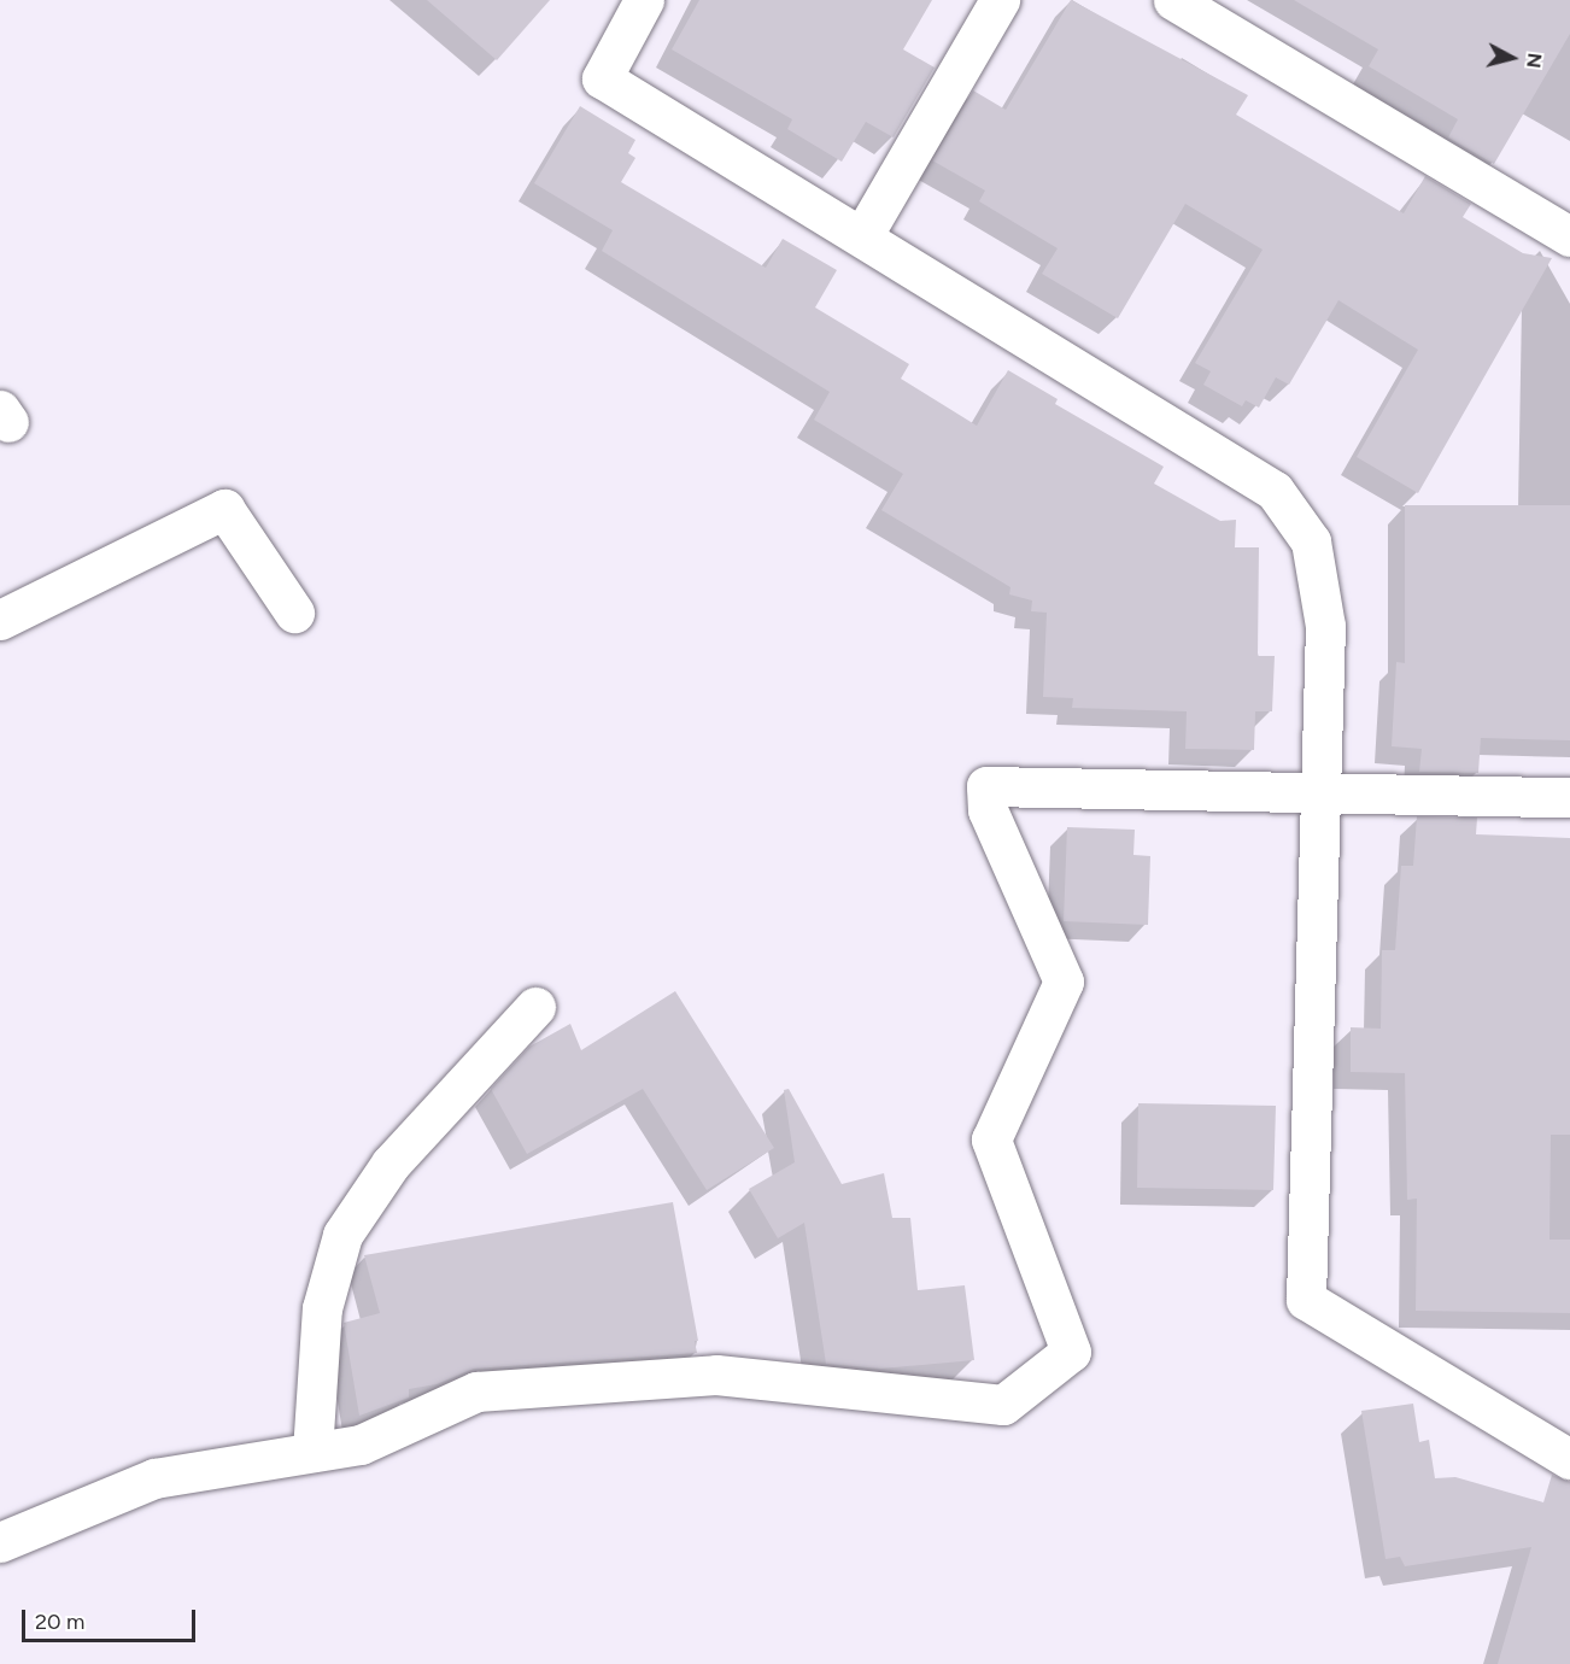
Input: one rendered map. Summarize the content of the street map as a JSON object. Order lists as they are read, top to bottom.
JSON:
{
  "scale_bar": "20 m",
  "north": "right"
}
